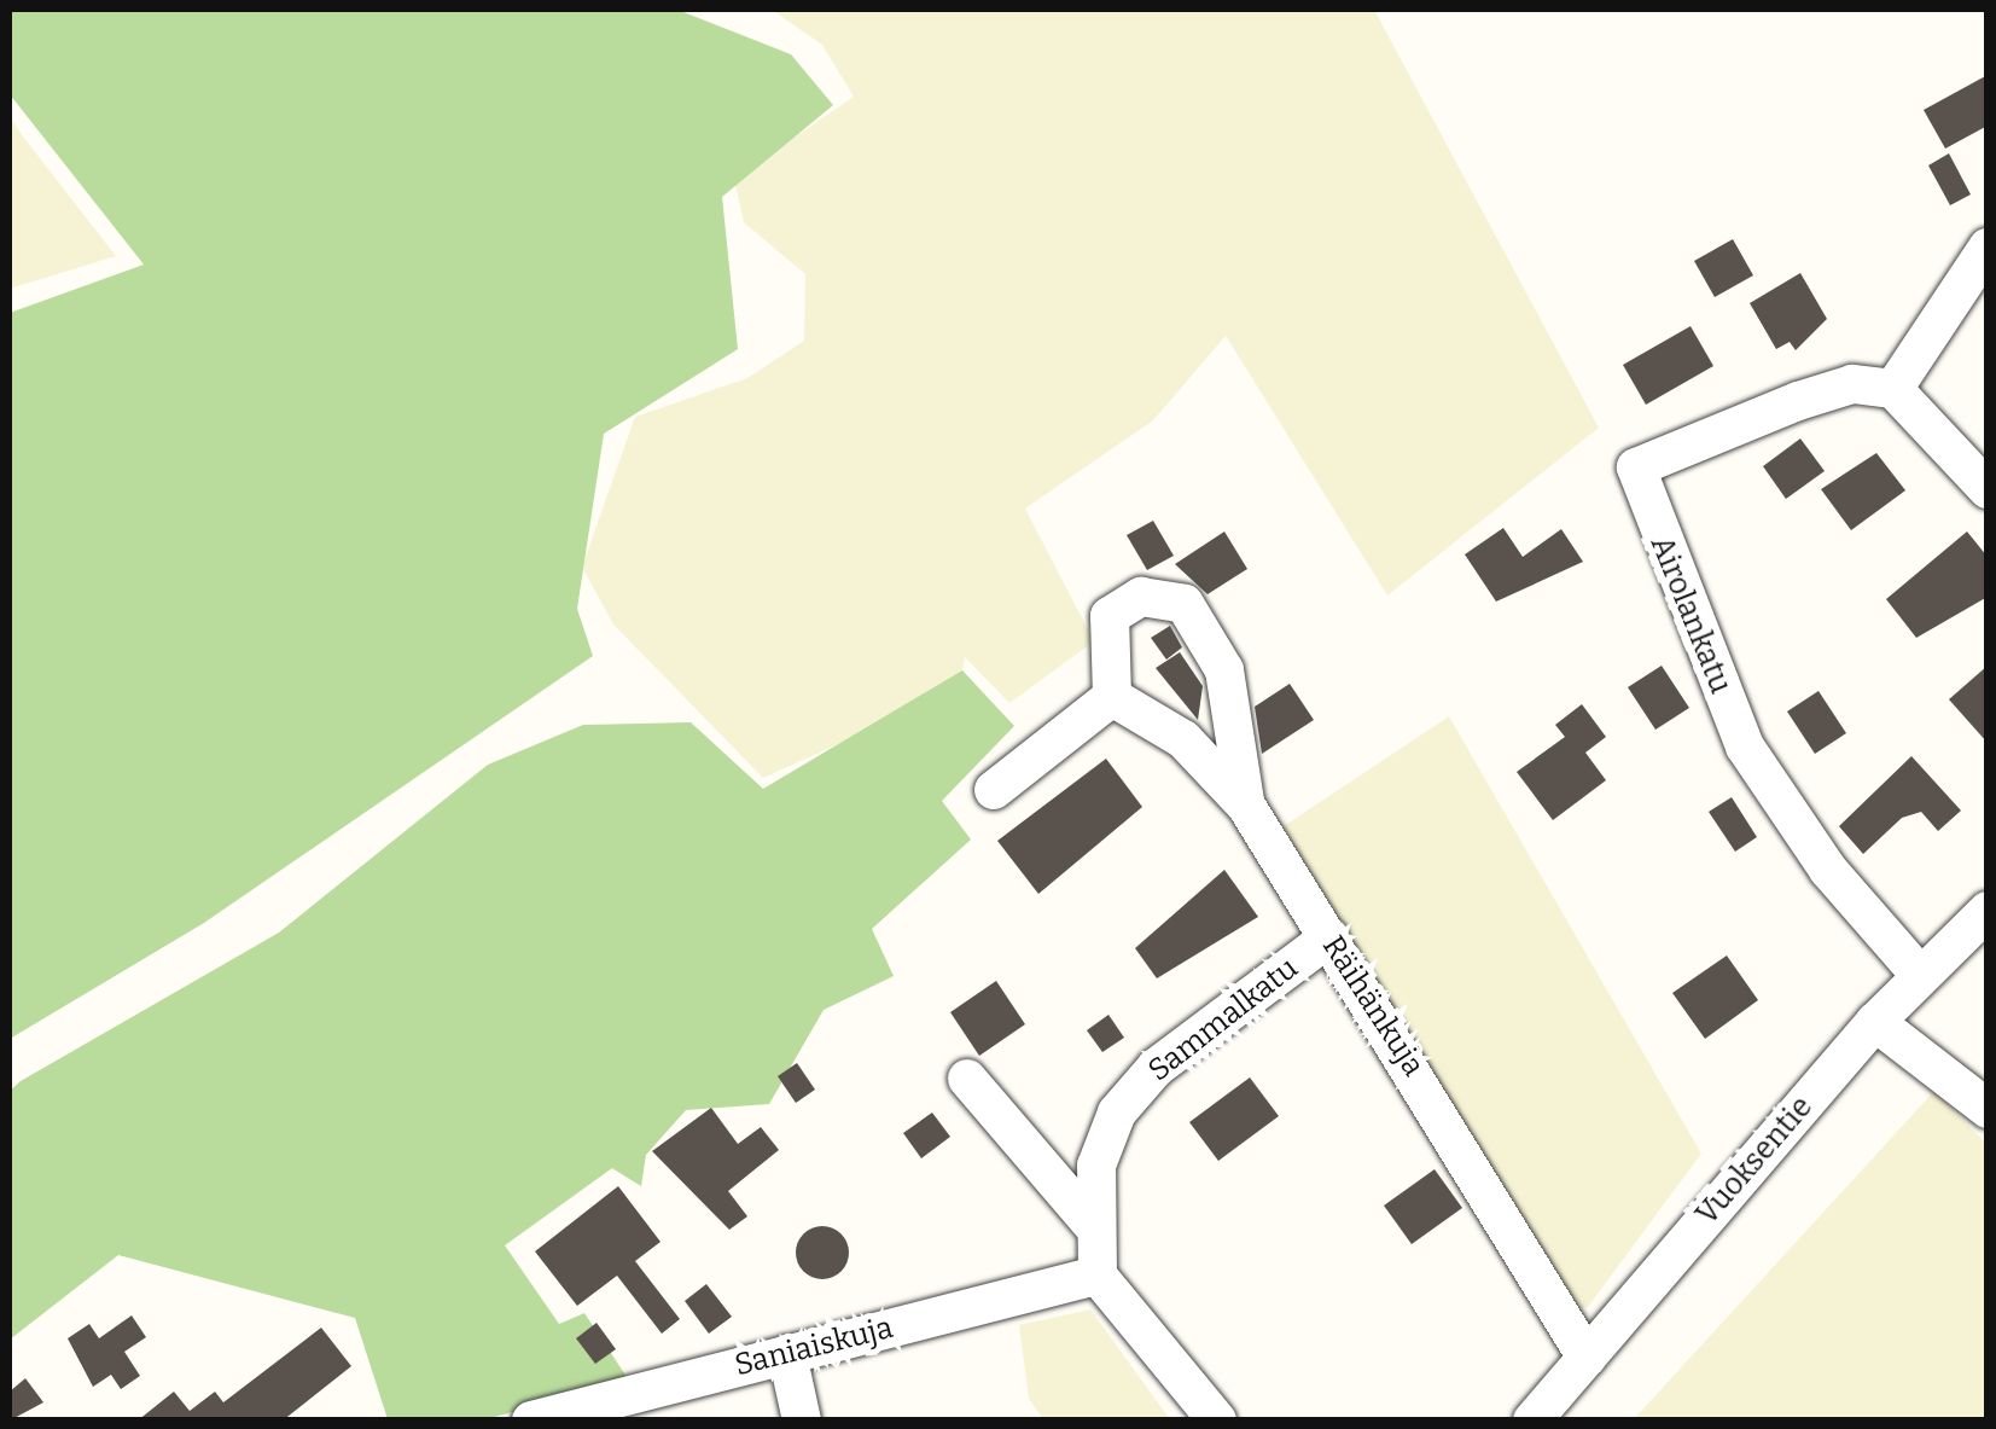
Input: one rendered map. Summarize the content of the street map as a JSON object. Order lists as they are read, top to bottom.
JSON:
{
  "streets": {
    "street": [
      "Airolankatu",
      "Räihänkuja",
      "Sammalkatu",
      "Vuoksentie",
      "Saniaiskuja"
    ]
  },
  "crossings": [
    ["Airolankatu", "Vuoksentie"],
    ["Räihänkuja", "Sammalkatu"],
    ["Räihänkuja", "Vuoksentie"],
    ["Sammalkatu", "Saniaiskuja"]
  ]
}
